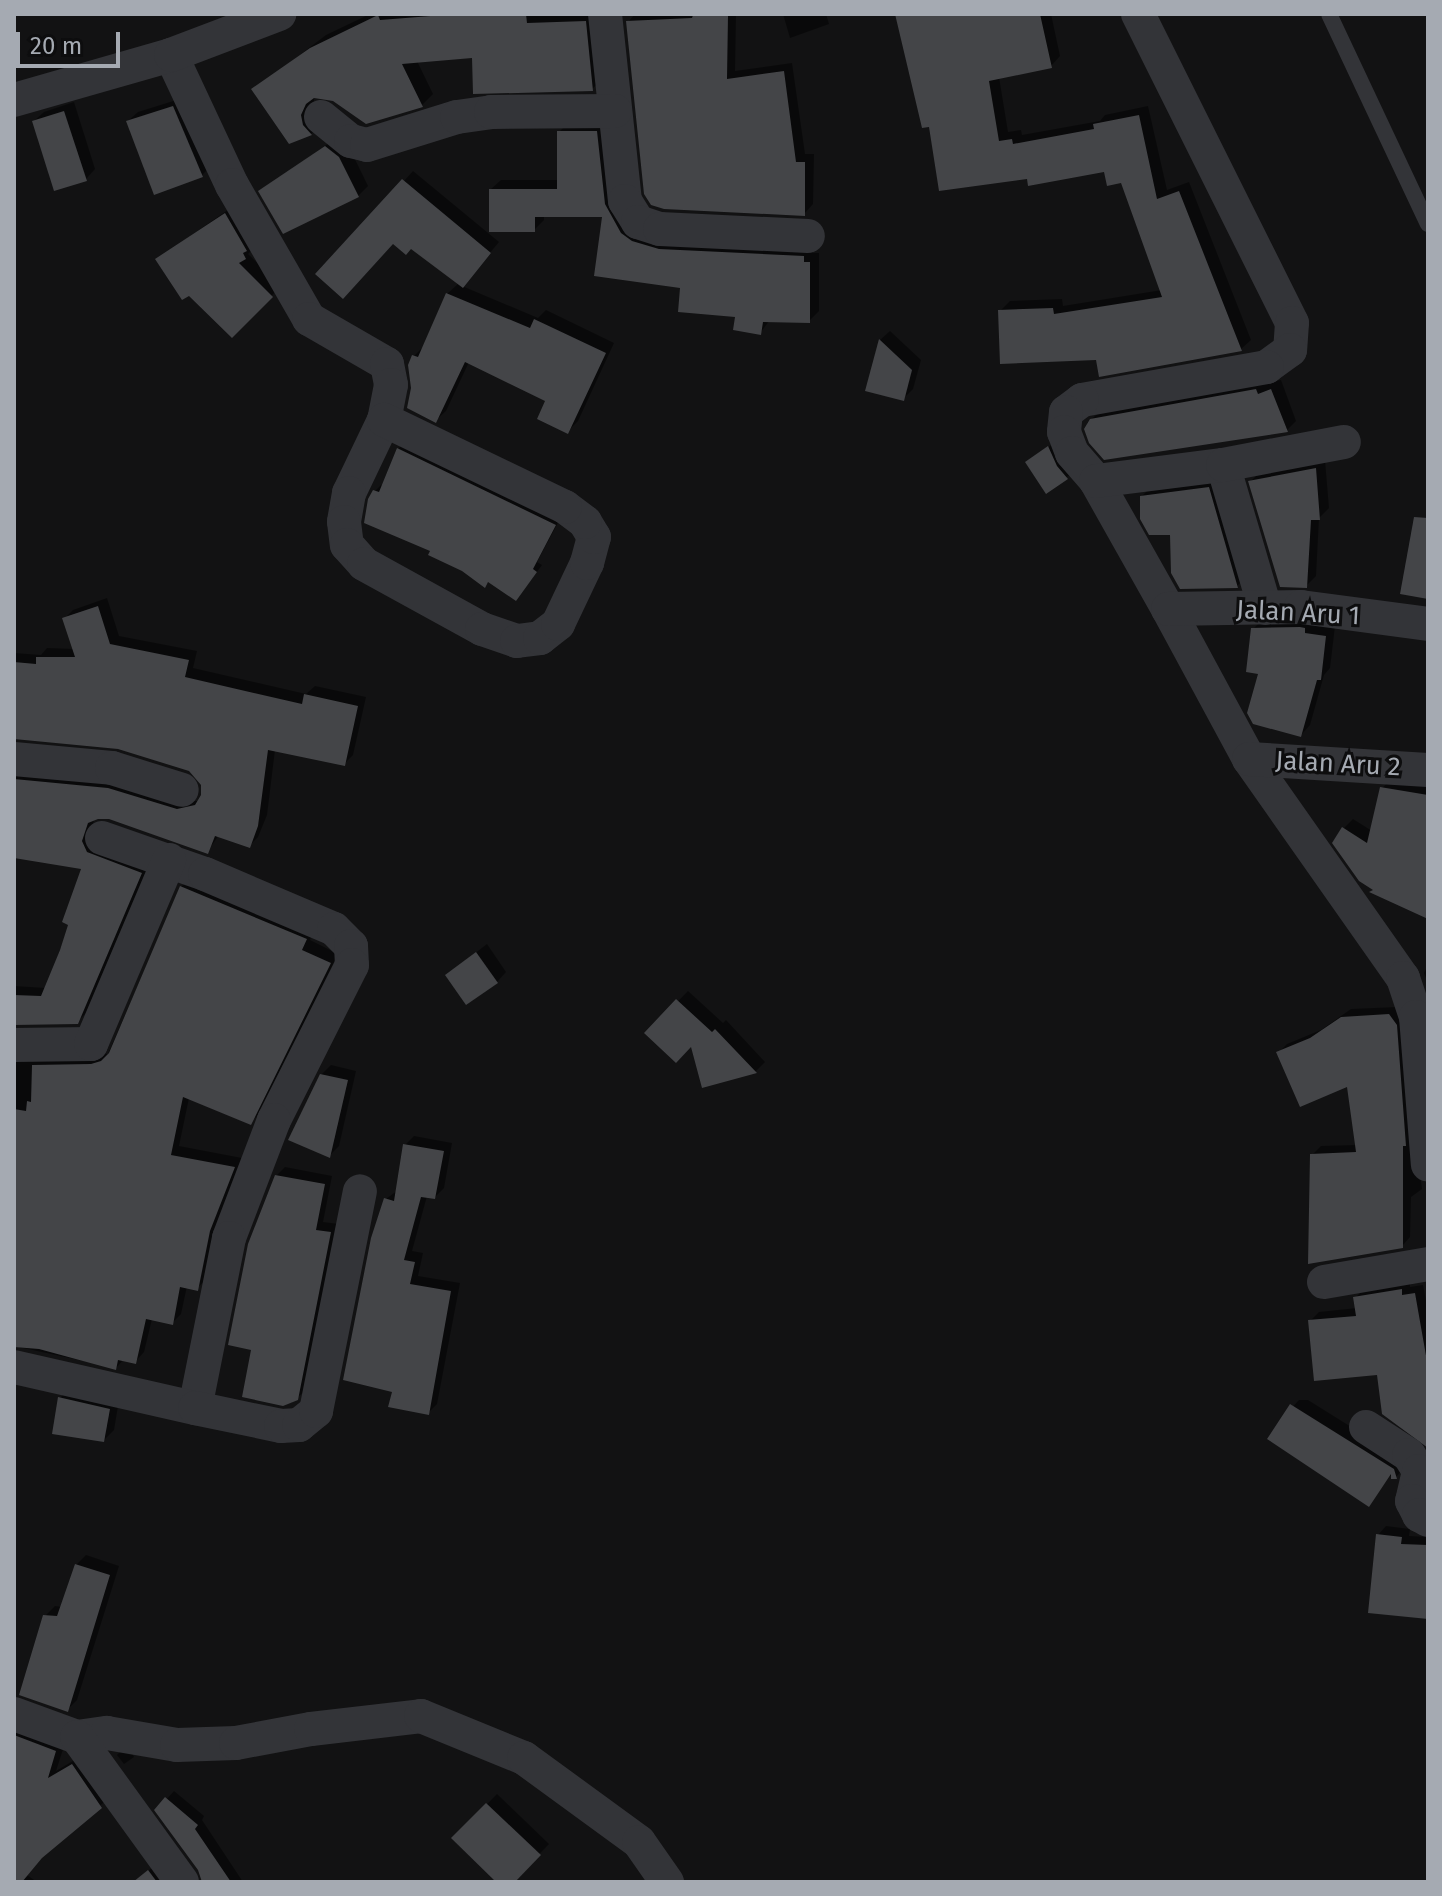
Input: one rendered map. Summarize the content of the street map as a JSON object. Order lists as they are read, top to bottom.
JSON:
{
  "streets": {
    "street": ["Jalan Aru 1", "Jalan Aru 2"]
  },
  "scale_bar": "20 m"
}
